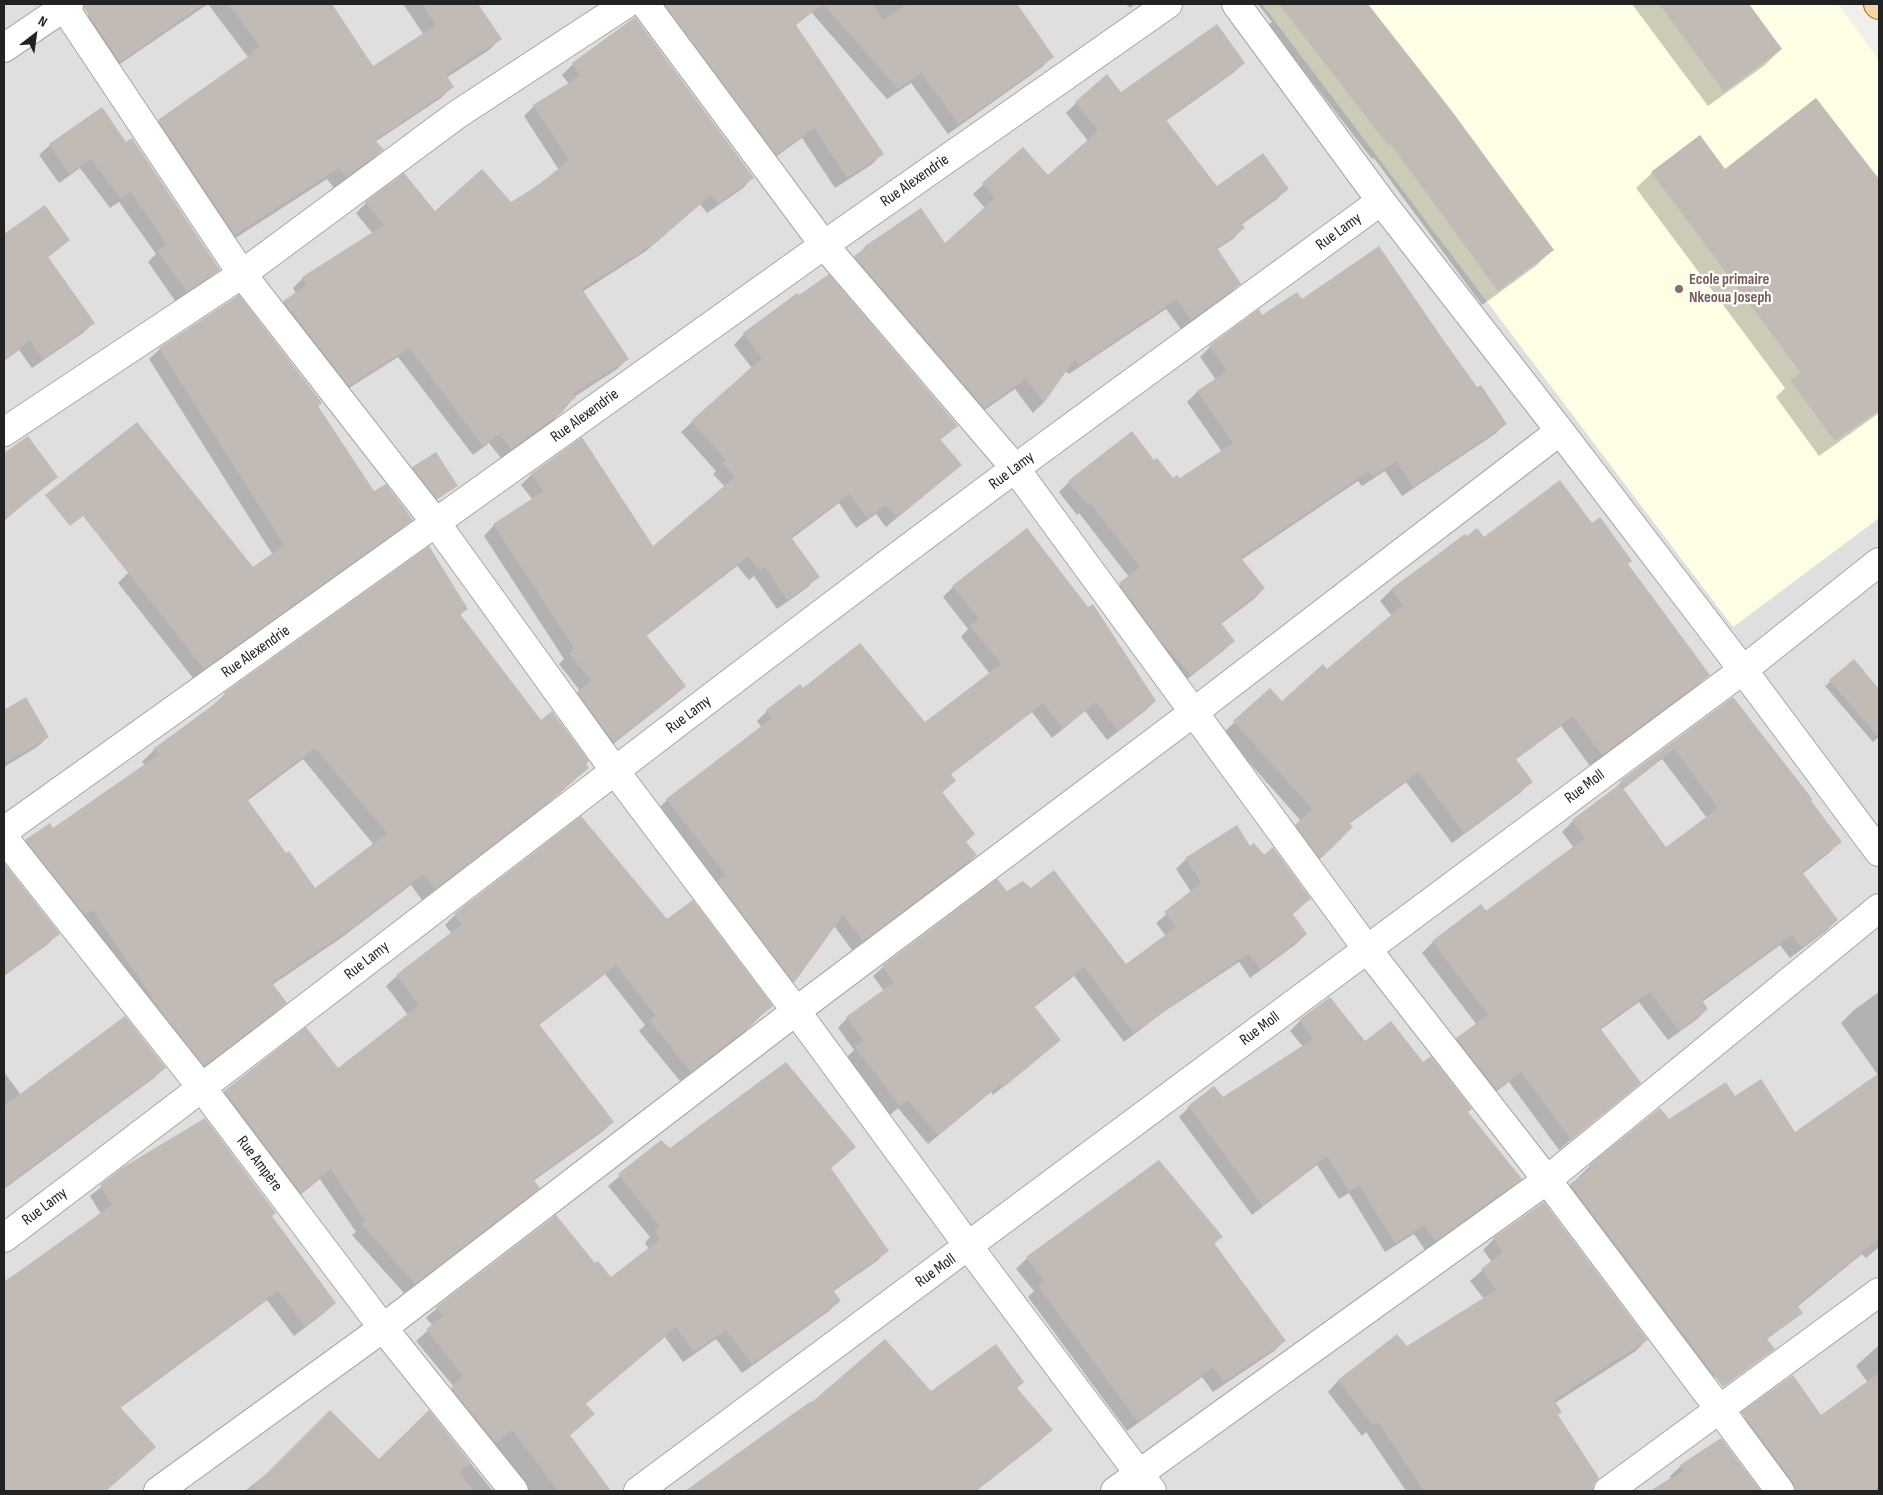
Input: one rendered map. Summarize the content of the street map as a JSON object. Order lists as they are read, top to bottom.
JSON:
{
  "streets": {
    "street": [
      "Rue Alexendrie",
      "Rue Lamy",
      "Rue Moll",
      "Rue Ampère"
    ]
  },
  "crossings": [
    ["Rue Lamy", "Rue Ampère"]
  ],
  "places": ["Ecole primaire Nkeoua Joseph"],
  "north": "top right"
}
